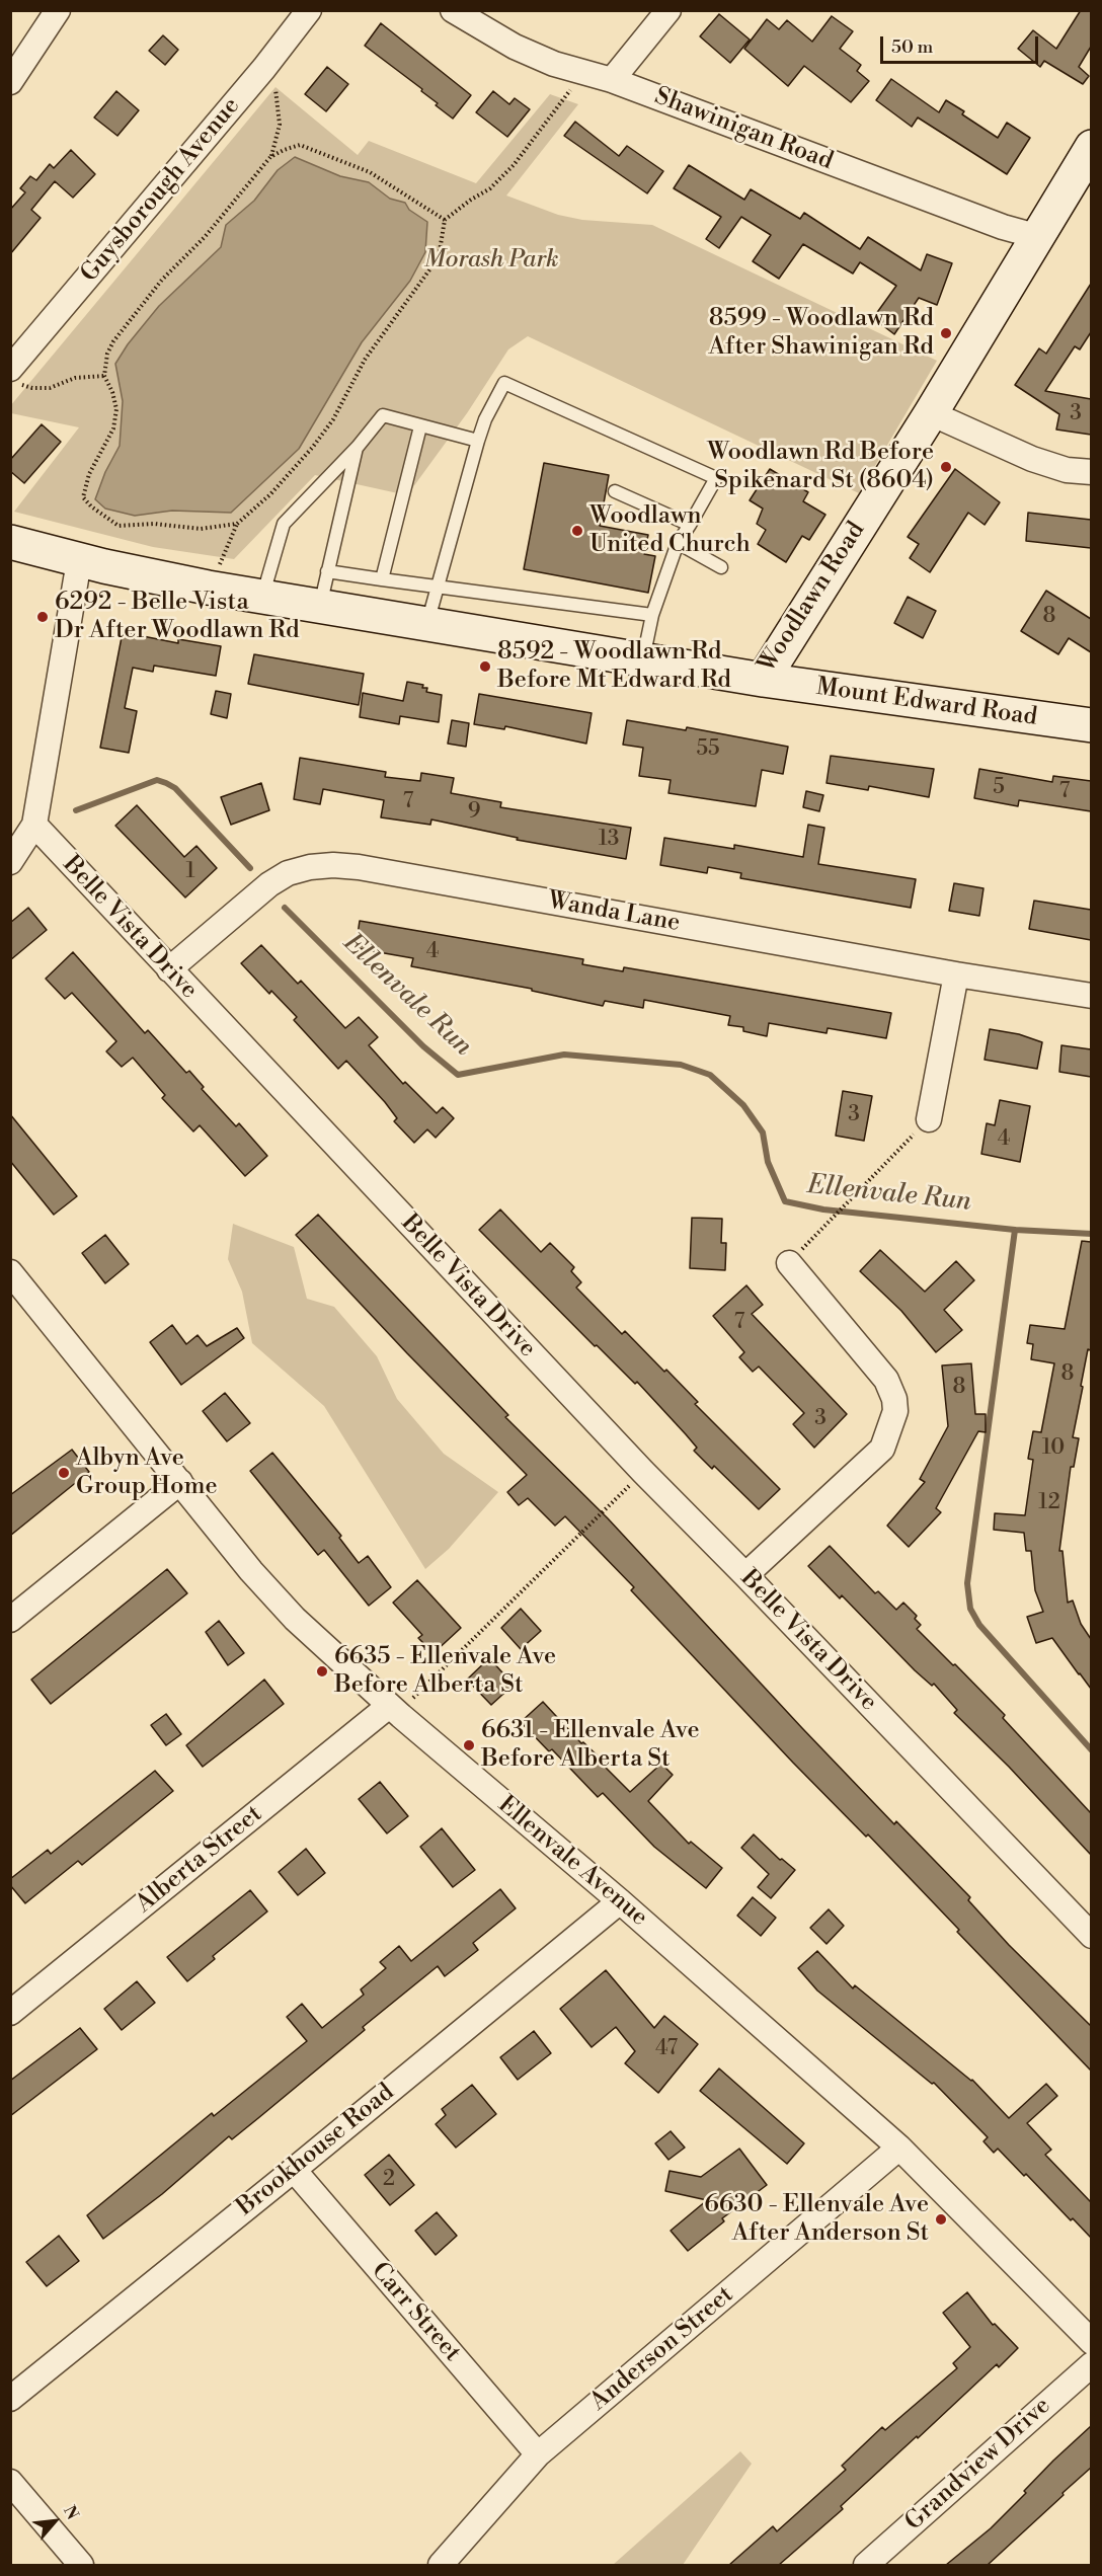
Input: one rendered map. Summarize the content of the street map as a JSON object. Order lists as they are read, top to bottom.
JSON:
{
  "streets": {
    "street": [
      "Shawinigan Road",
      "Guysborough Avenue",
      "Woodlawn Road",
      "Mount Edward Road",
      "Wanda Lane",
      "Belle Vista Drive",
      "Alberta Street",
      "Ellenvale Avenue",
      "Brookhouse Road",
      "Carr Street",
      "Anderson Street",
      "Grandview Drive"
    ]
  },
  "crossings": [
    ["Shawinigan Road", "Woodlawn Road"],
    ["Woodlawn Road", "Mount Edward Road"],
    ["Wanda Lane", "Belle Vista Drive"],
    ["Alberta Street", "Ellenvale Avenue"],
    ["Ellenvale Avenue", "Brookhouse Road"],
    ["Ellenvale Avenue", "Anderson Street"],
    ["Brookhouse Road", "Carr Street"],
    ["Carr Street", "Anderson Street"]
  ],
  "water": ["Ellenvale Run"],
  "parks": ["Morash Park"],
  "places": [
    "8599 - Woodlawn Rd After Shawinigan Rd",
    "Woodlawn Rd Before Spikenard St (8604)",
    "Woodlawn United Church",
    "6292 - Belle Vista Dr After Woodlawn Rd",
    "8592 - Woodlawn Rd Before Mt Edward Rd",
    "Albyn Ave Group Home",
    "6635 - Ellenvale Ave Before Alberta St",
    "6631 - Ellenvale Ave Before Alberta St",
    "6630 - Ellenvale Ave After Anderson St"
  ],
  "house_numbers": [
    "3",
    "8",
    "55",
    "5",
    "7",
    "7",
    "9",
    "13",
    "1",
    "4",
    "3",
    "4",
    "7",
    "8",
    "8",
    "3",
    "10",
    "12",
    "47",
    "2"
  ],
  "scale_bar": "50 m",
  "north": "top right"
}
